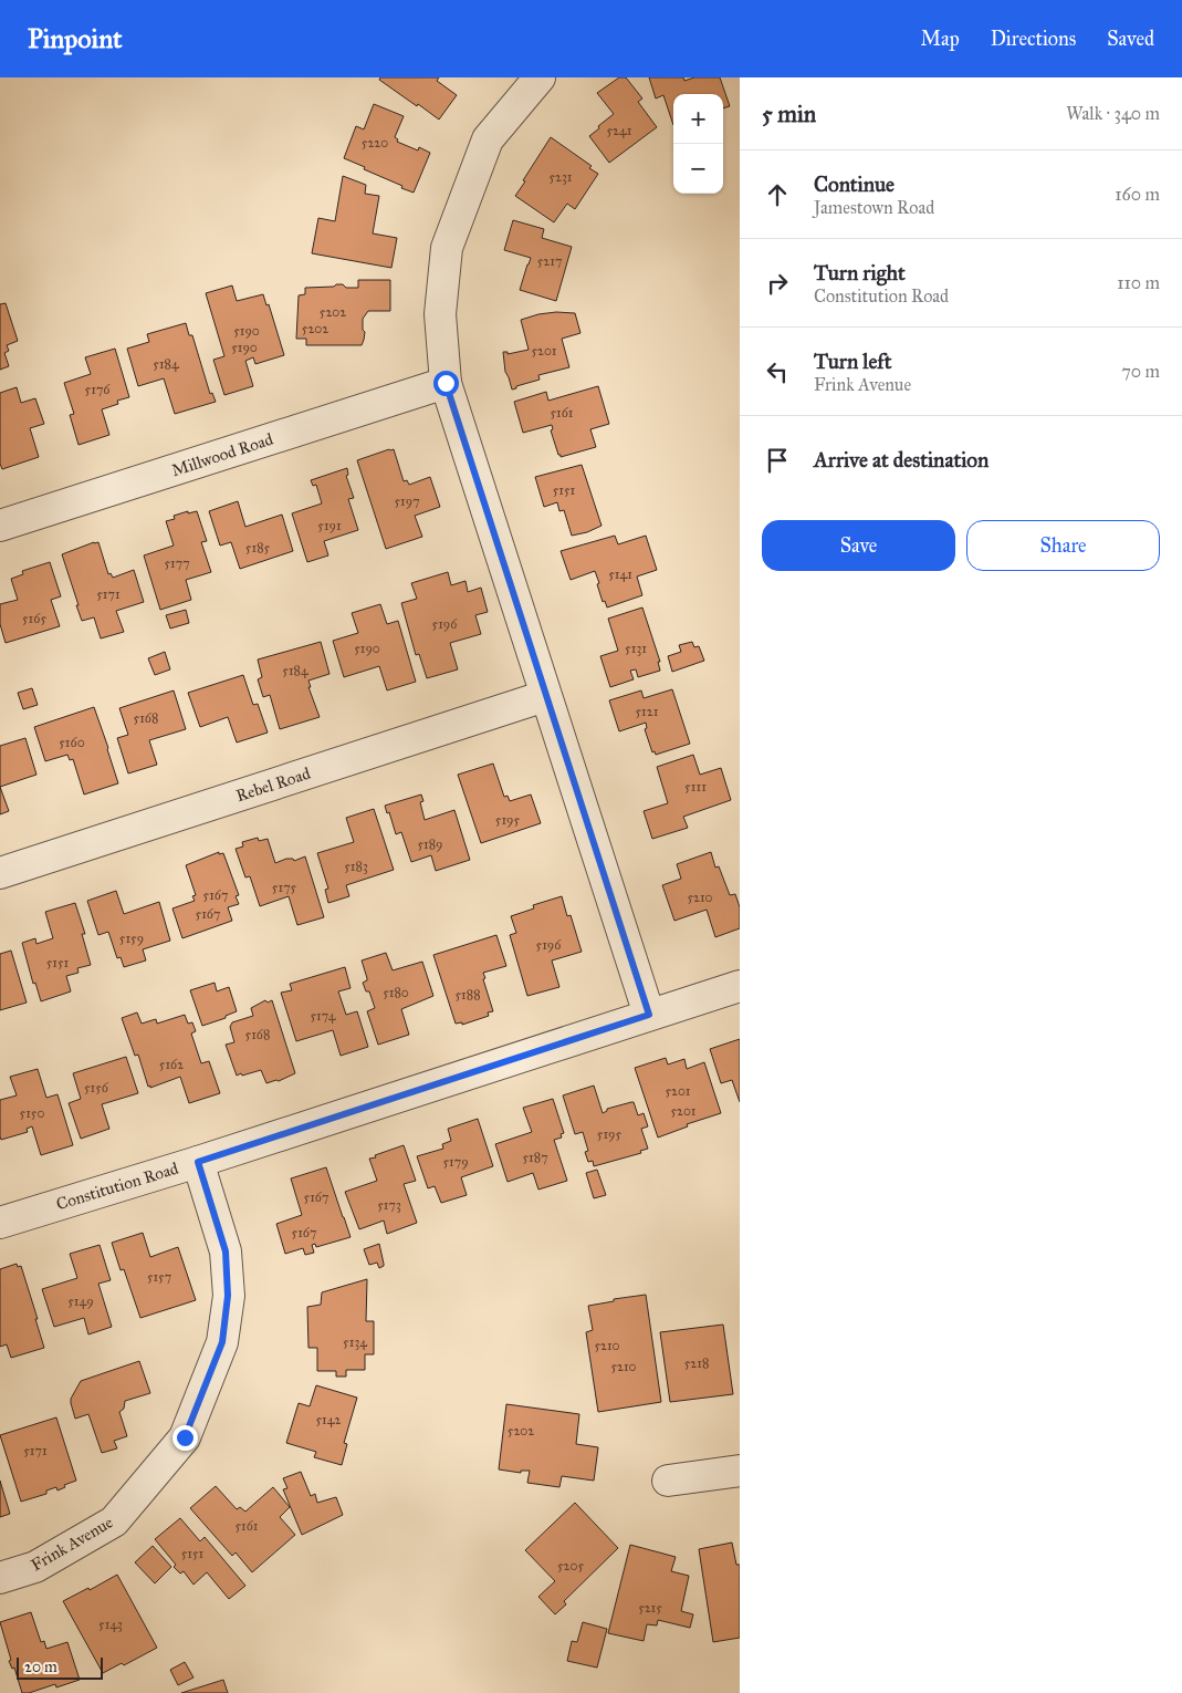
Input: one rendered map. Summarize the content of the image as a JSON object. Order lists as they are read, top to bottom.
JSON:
{
  "streets": {
    "street": [
      "Millwood Road",
      "Rebel Road",
      "Constitution Road",
      "Frink Avenue"
    ]
  },
  "crossings": [
    ["Constitution Road", "Frink Avenue"]
  ],
  "house_numbers": [
    "5241",
    "5220",
    "5231",
    "5217",
    "5202",
    "5202",
    "5190",
    "5190",
    "5201",
    "5184",
    "5176",
    "5161",
    "5151",
    "5197",
    "5191",
    "5185",
    "5177",
    "5141",
    "5171",
    "5165",
    "5196",
    "5190",
    "5131",
    "5184",
    "5121",
    "5168",
    "5160",
    "5111",
    "5195",
    "5189",
    "5183",
    "5175",
    "5167",
    "5210",
    "5167",
    "5159",
    "5196",
    "5151",
    "5180",
    "5188",
    "5174",
    "5168",
    "5162",
    "5156",
    "5201",
    "5201",
    "5150",
    "5195",
    "5187",
    "5179",
    "5167",
    "5173",
    "5167",
    "5157",
    "5149",
    "5134",
    "5210",
    "5218",
    "5210",
    "5142",
    "5202",
    "5171",
    "5161",
    "5151",
    "5205",
    "5215",
    "5143"
  ],
  "scale_bar": "20 m",
  "page": {
    "header": "Pinpoint",
    "nav": ["Map", "Directions", "Saved"],
    "heading": ["5 min", "Walk · 340 m"],
    "map_buttons": ["+", "−"],
    "list": [
      ["Continue", "Jamestown Road", "160 m"],
      ["Turn right", "Constitution Road", "110 m"],
      ["Turn left", "Frink Avenue", "70 m"],
      "Arrive at destination"
    ],
    "buttons": ["Save", "Share"],
    "scale": "20 m"
  }
}
